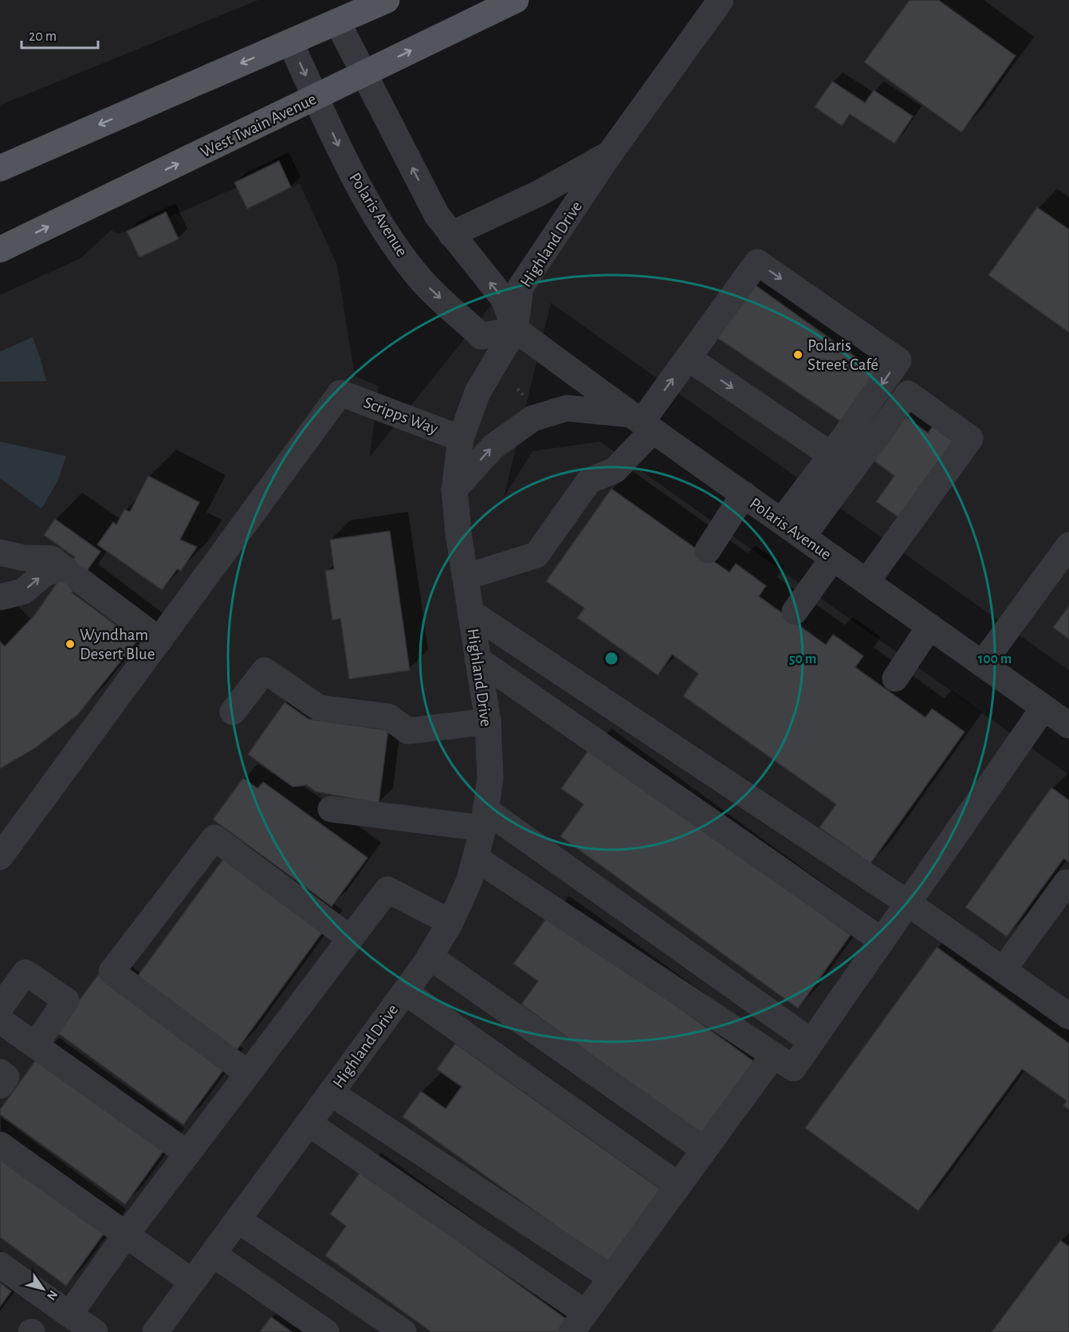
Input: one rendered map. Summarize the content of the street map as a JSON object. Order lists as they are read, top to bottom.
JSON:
{
  "streets": {
    "main road": ["West Twain Avenue"],
    "street": ["Polaris Avenue", "Highland Drive", "Scripps Way"]
  },
  "crossings": [
    ["West Twain Avenue", "Polaris Avenue"],
    ["Polaris Avenue", "Highland Drive"],
    ["Highland Drive", "Scripps Way"]
  ],
  "places": ["Polaris Street Café", "Wyndham Desert Blue"],
  "scale_bar": "20 m",
  "north": "bottom right",
  "rings": ["50 m", "100 m"]
}
